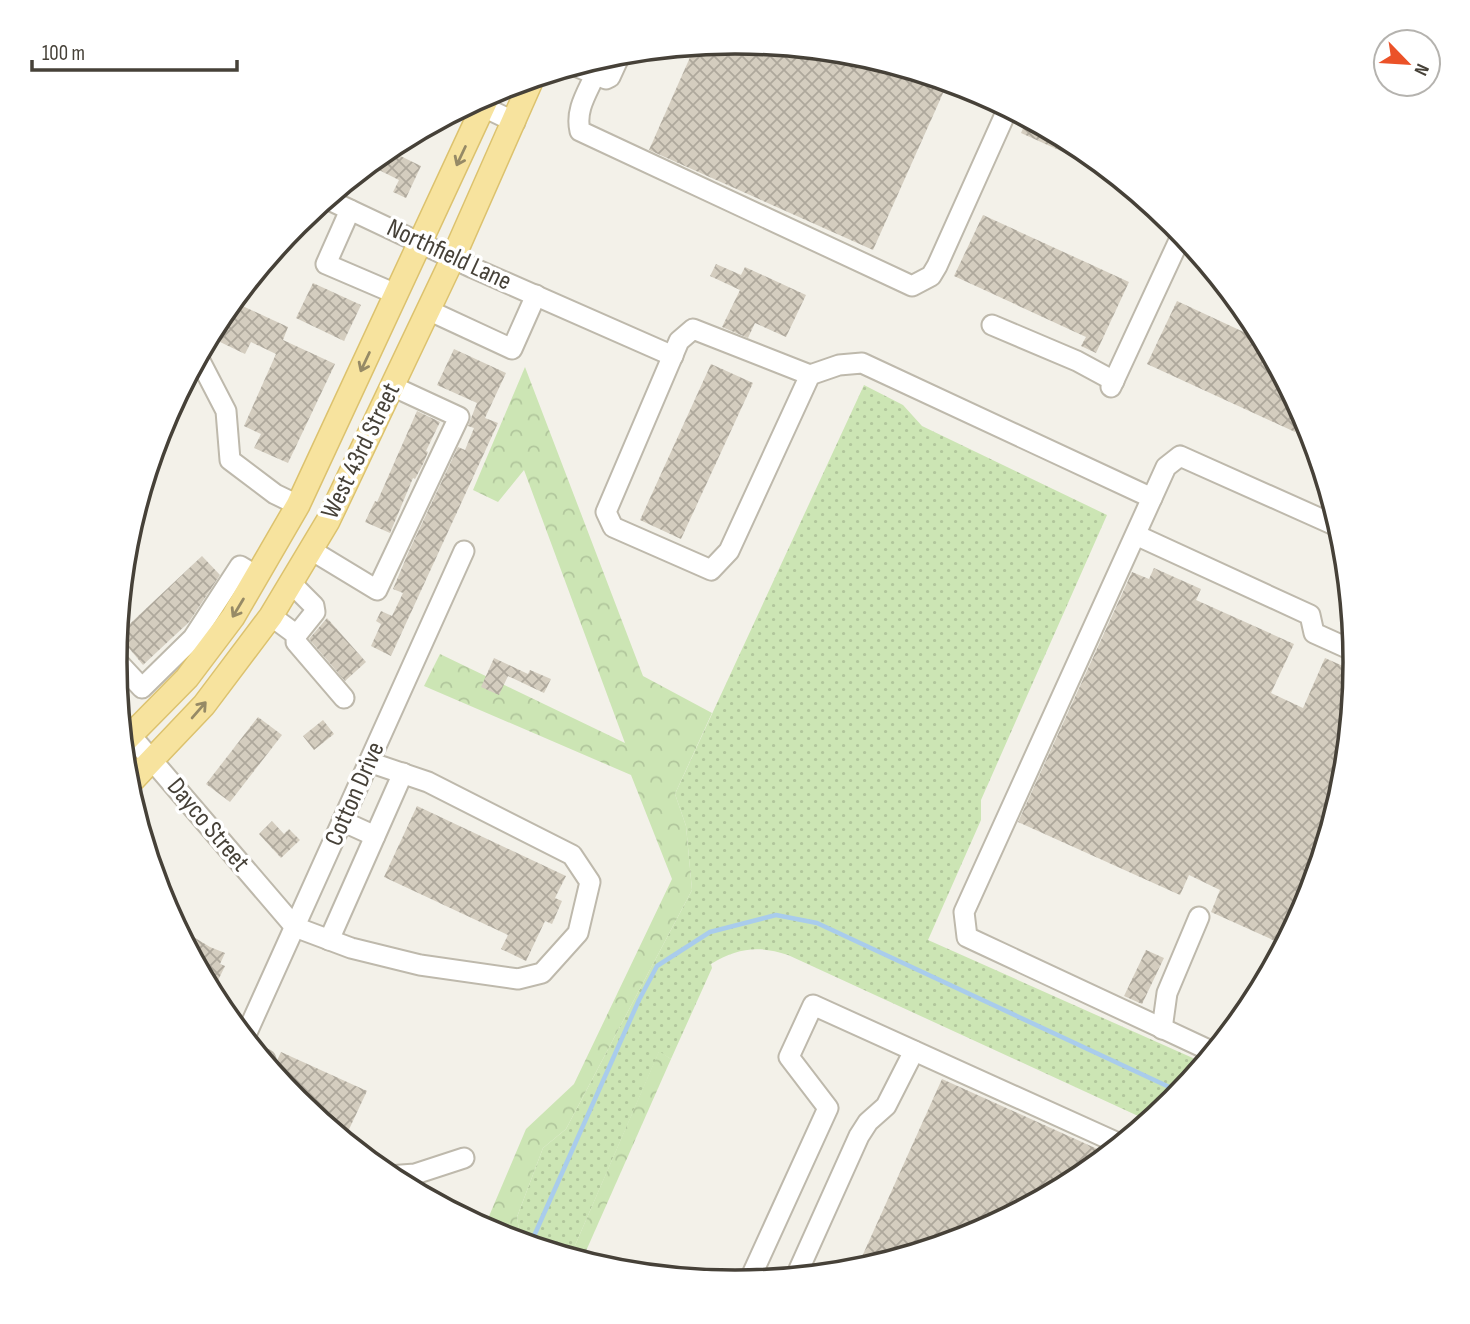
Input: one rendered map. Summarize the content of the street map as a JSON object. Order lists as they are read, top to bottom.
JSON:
{
  "streets": {
    "main road": ["West 43rd Street"],
    "street": ["Northfield Lane", "Cotton Drive", "Dayco Street"]
  },
  "crossings": [
    ["Northfield Lane", "West 43rd Street"],
    ["West 43rd Street", "Dayco Street"],
    ["Cotton Drive", "Dayco Street"]
  ],
  "scale_bar": "100 m",
  "north": "bottom right"
}
